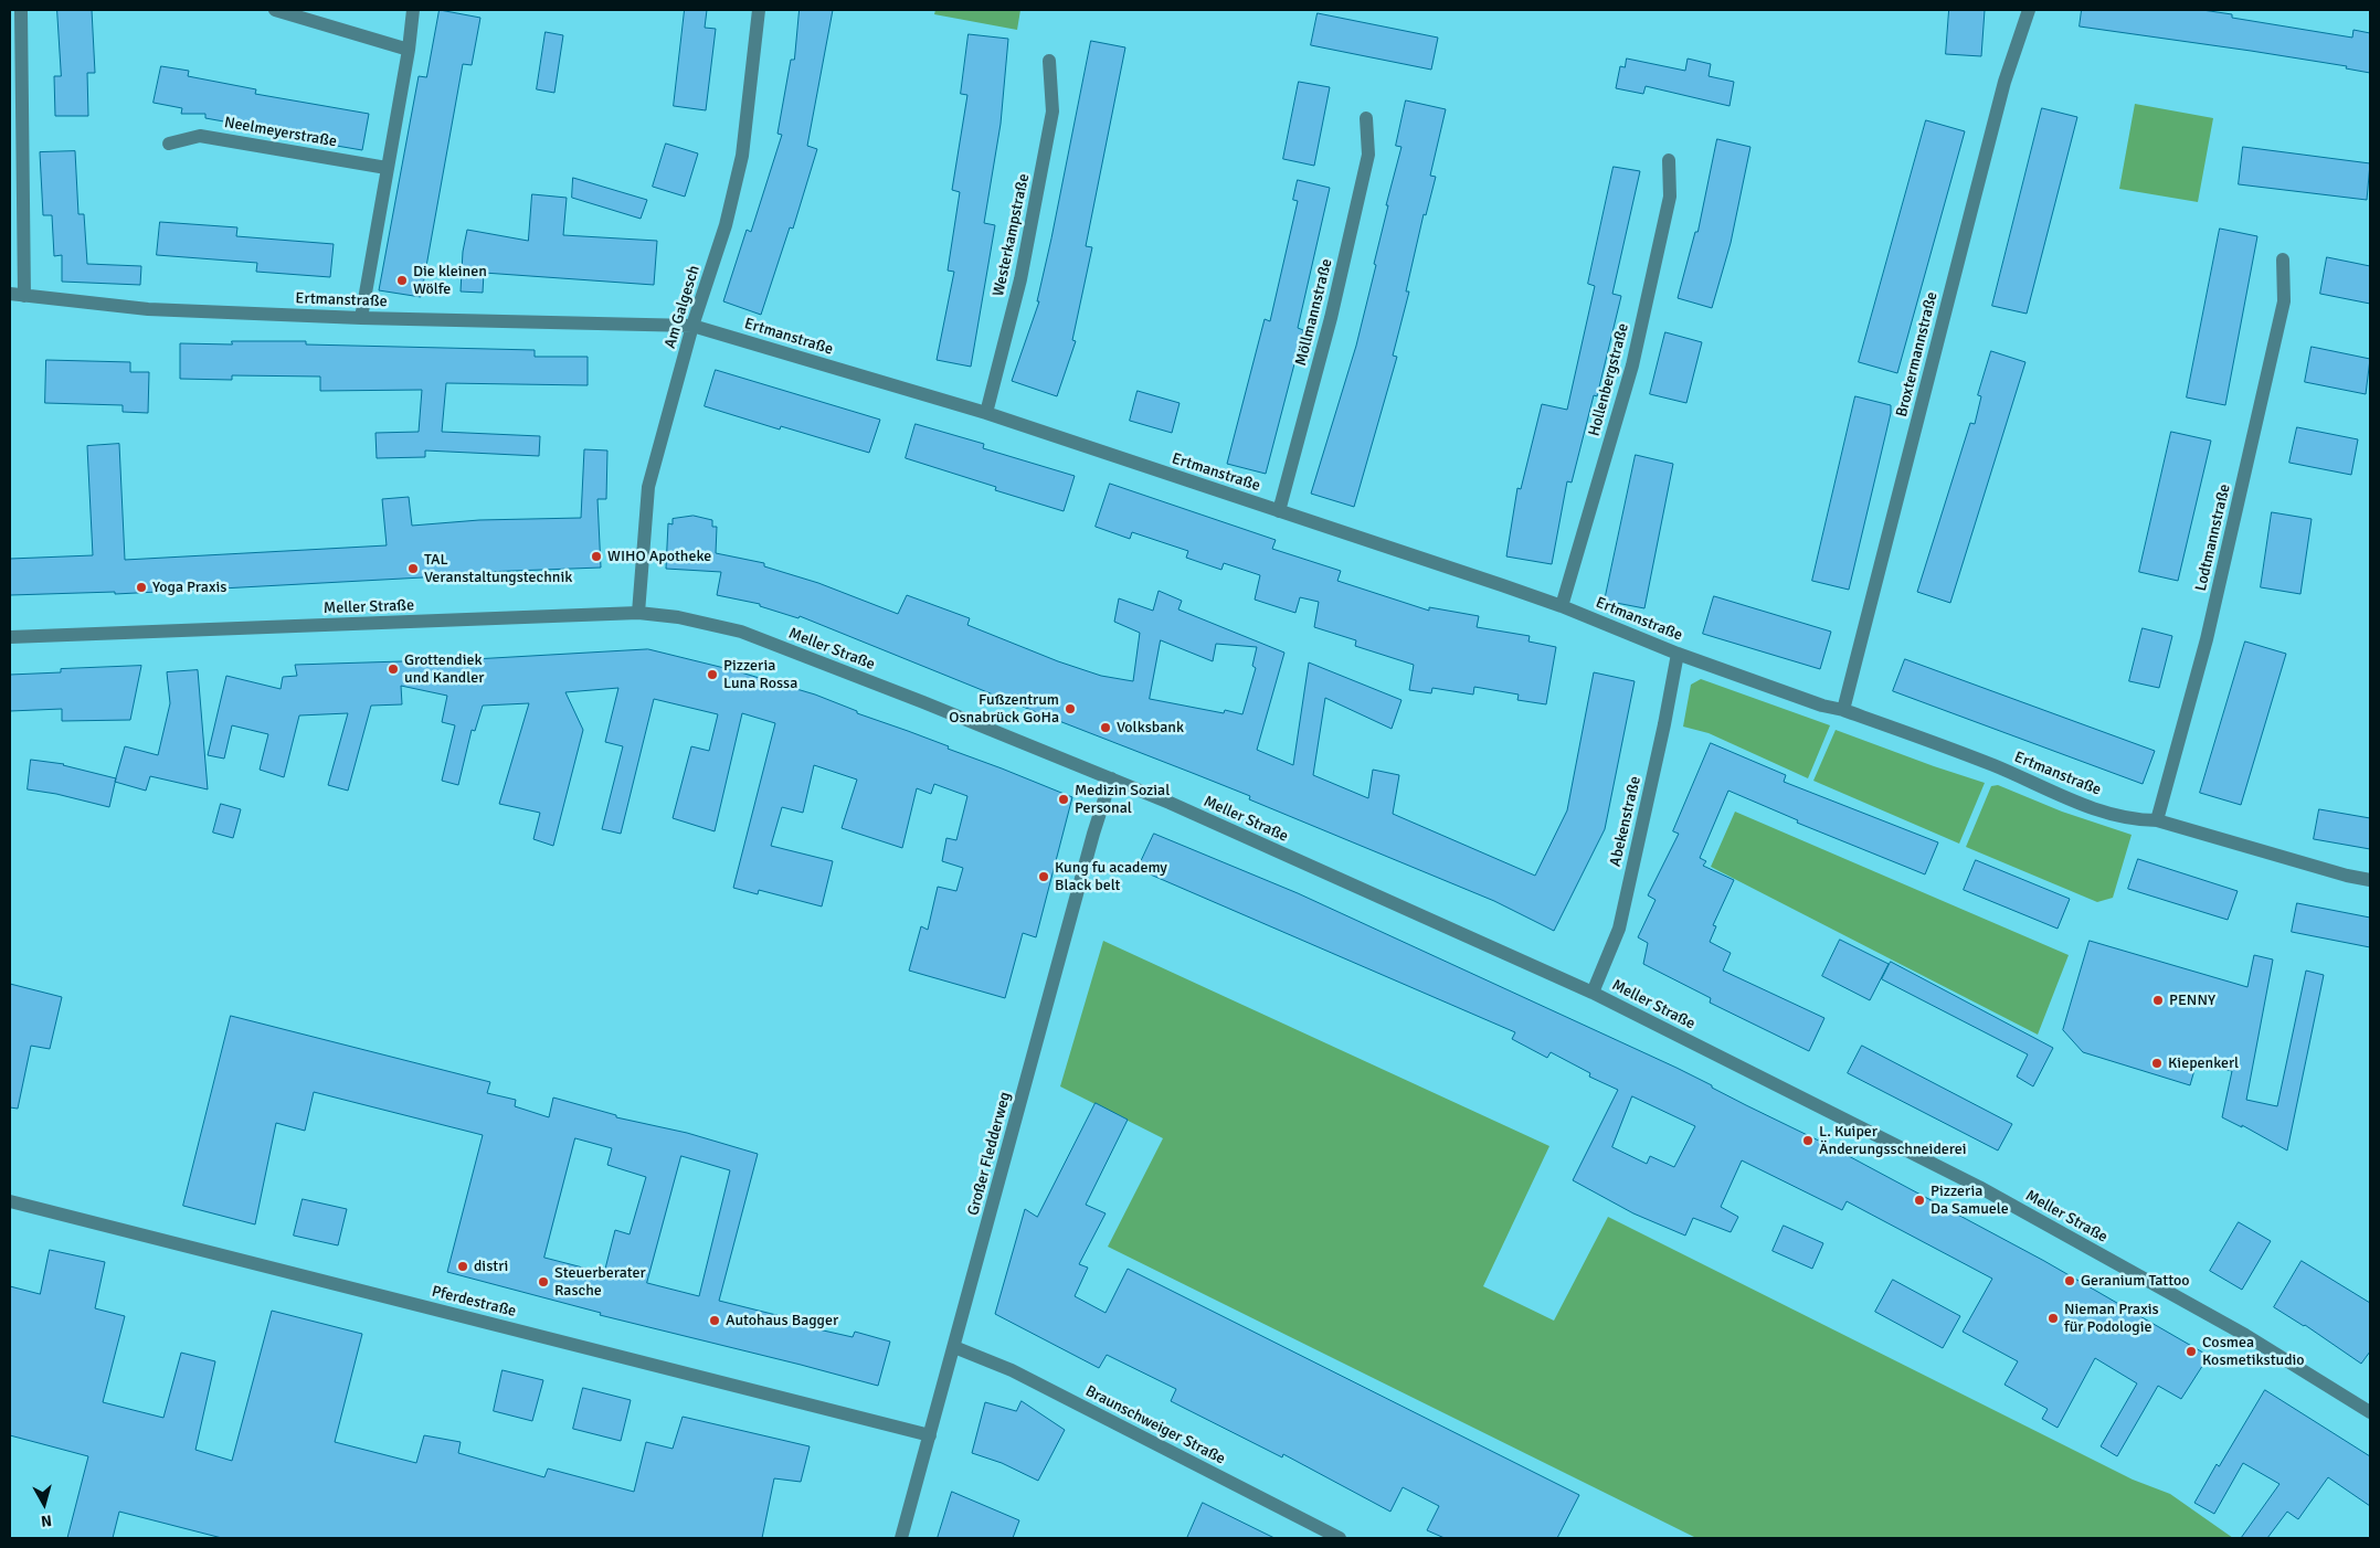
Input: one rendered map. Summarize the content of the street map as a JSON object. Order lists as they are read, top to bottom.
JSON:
{
  "streets": {
    "street": [
      "Neelmeyerstraße",
      "Westerkampstraße",
      "Ertmanstraße",
      "Am Galgesch",
      "Möllmannstraße",
      "Broxtermannstraße",
      "Hollenbergstraße",
      "Lodtmannstraße",
      "Meller Straße",
      "Abekenstraße",
      "Großer Fledderweg",
      "Pferdestraße",
      "Braunschweiger Straße"
    ]
  },
  "crossings": [
    ["Westerkampstraße", "Ertmanstraße"],
    ["Ertmanstraße", "Am Galgesch"],
    ["Ertmanstraße", "Möllmannstraße"],
    ["Ertmanstraße", "Broxtermannstraße"],
    ["Ertmanstraße", "Hollenbergstraße"],
    ["Ertmanstraße", "Lodtmannstraße"],
    ["Ertmanstraße", "Abekenstraße"],
    ["Am Galgesch", "Meller Straße"],
    ["Meller Straße", "Abekenstraße"],
    ["Meller Straße", "Großer Fledderweg"],
    ["Großer Fledderweg", "Pferdestraße"],
    ["Großer Fledderweg", "Braunschweiger Straße"]
  ],
  "places": [
    "Die kleinen Wölfe",
    "WIHO Apotheke",
    "TAL Veranstaltungstechnik",
    "Yoga Praxis",
    "Grottendiek und Kandler",
    "Pizzeria Luna Rossa",
    "Fußzentrum Osnabrück GoHa",
    "Volksbank",
    "Medizin Sozial Personal",
    "Kung fu academy Black belt",
    "PENNY",
    "Kiepenkerl",
    "L. Kuiper Änderungsschneiderei",
    "Pizzeria Da Samuele",
    "distri",
    "Geranium Tattoo",
    "Steuerberater Rasche",
    "Nieman Praxis für Podologie",
    "Autohaus Bagger",
    "Cosmea Kosmetikstudio"
  ],
  "north": "bottom"
}
